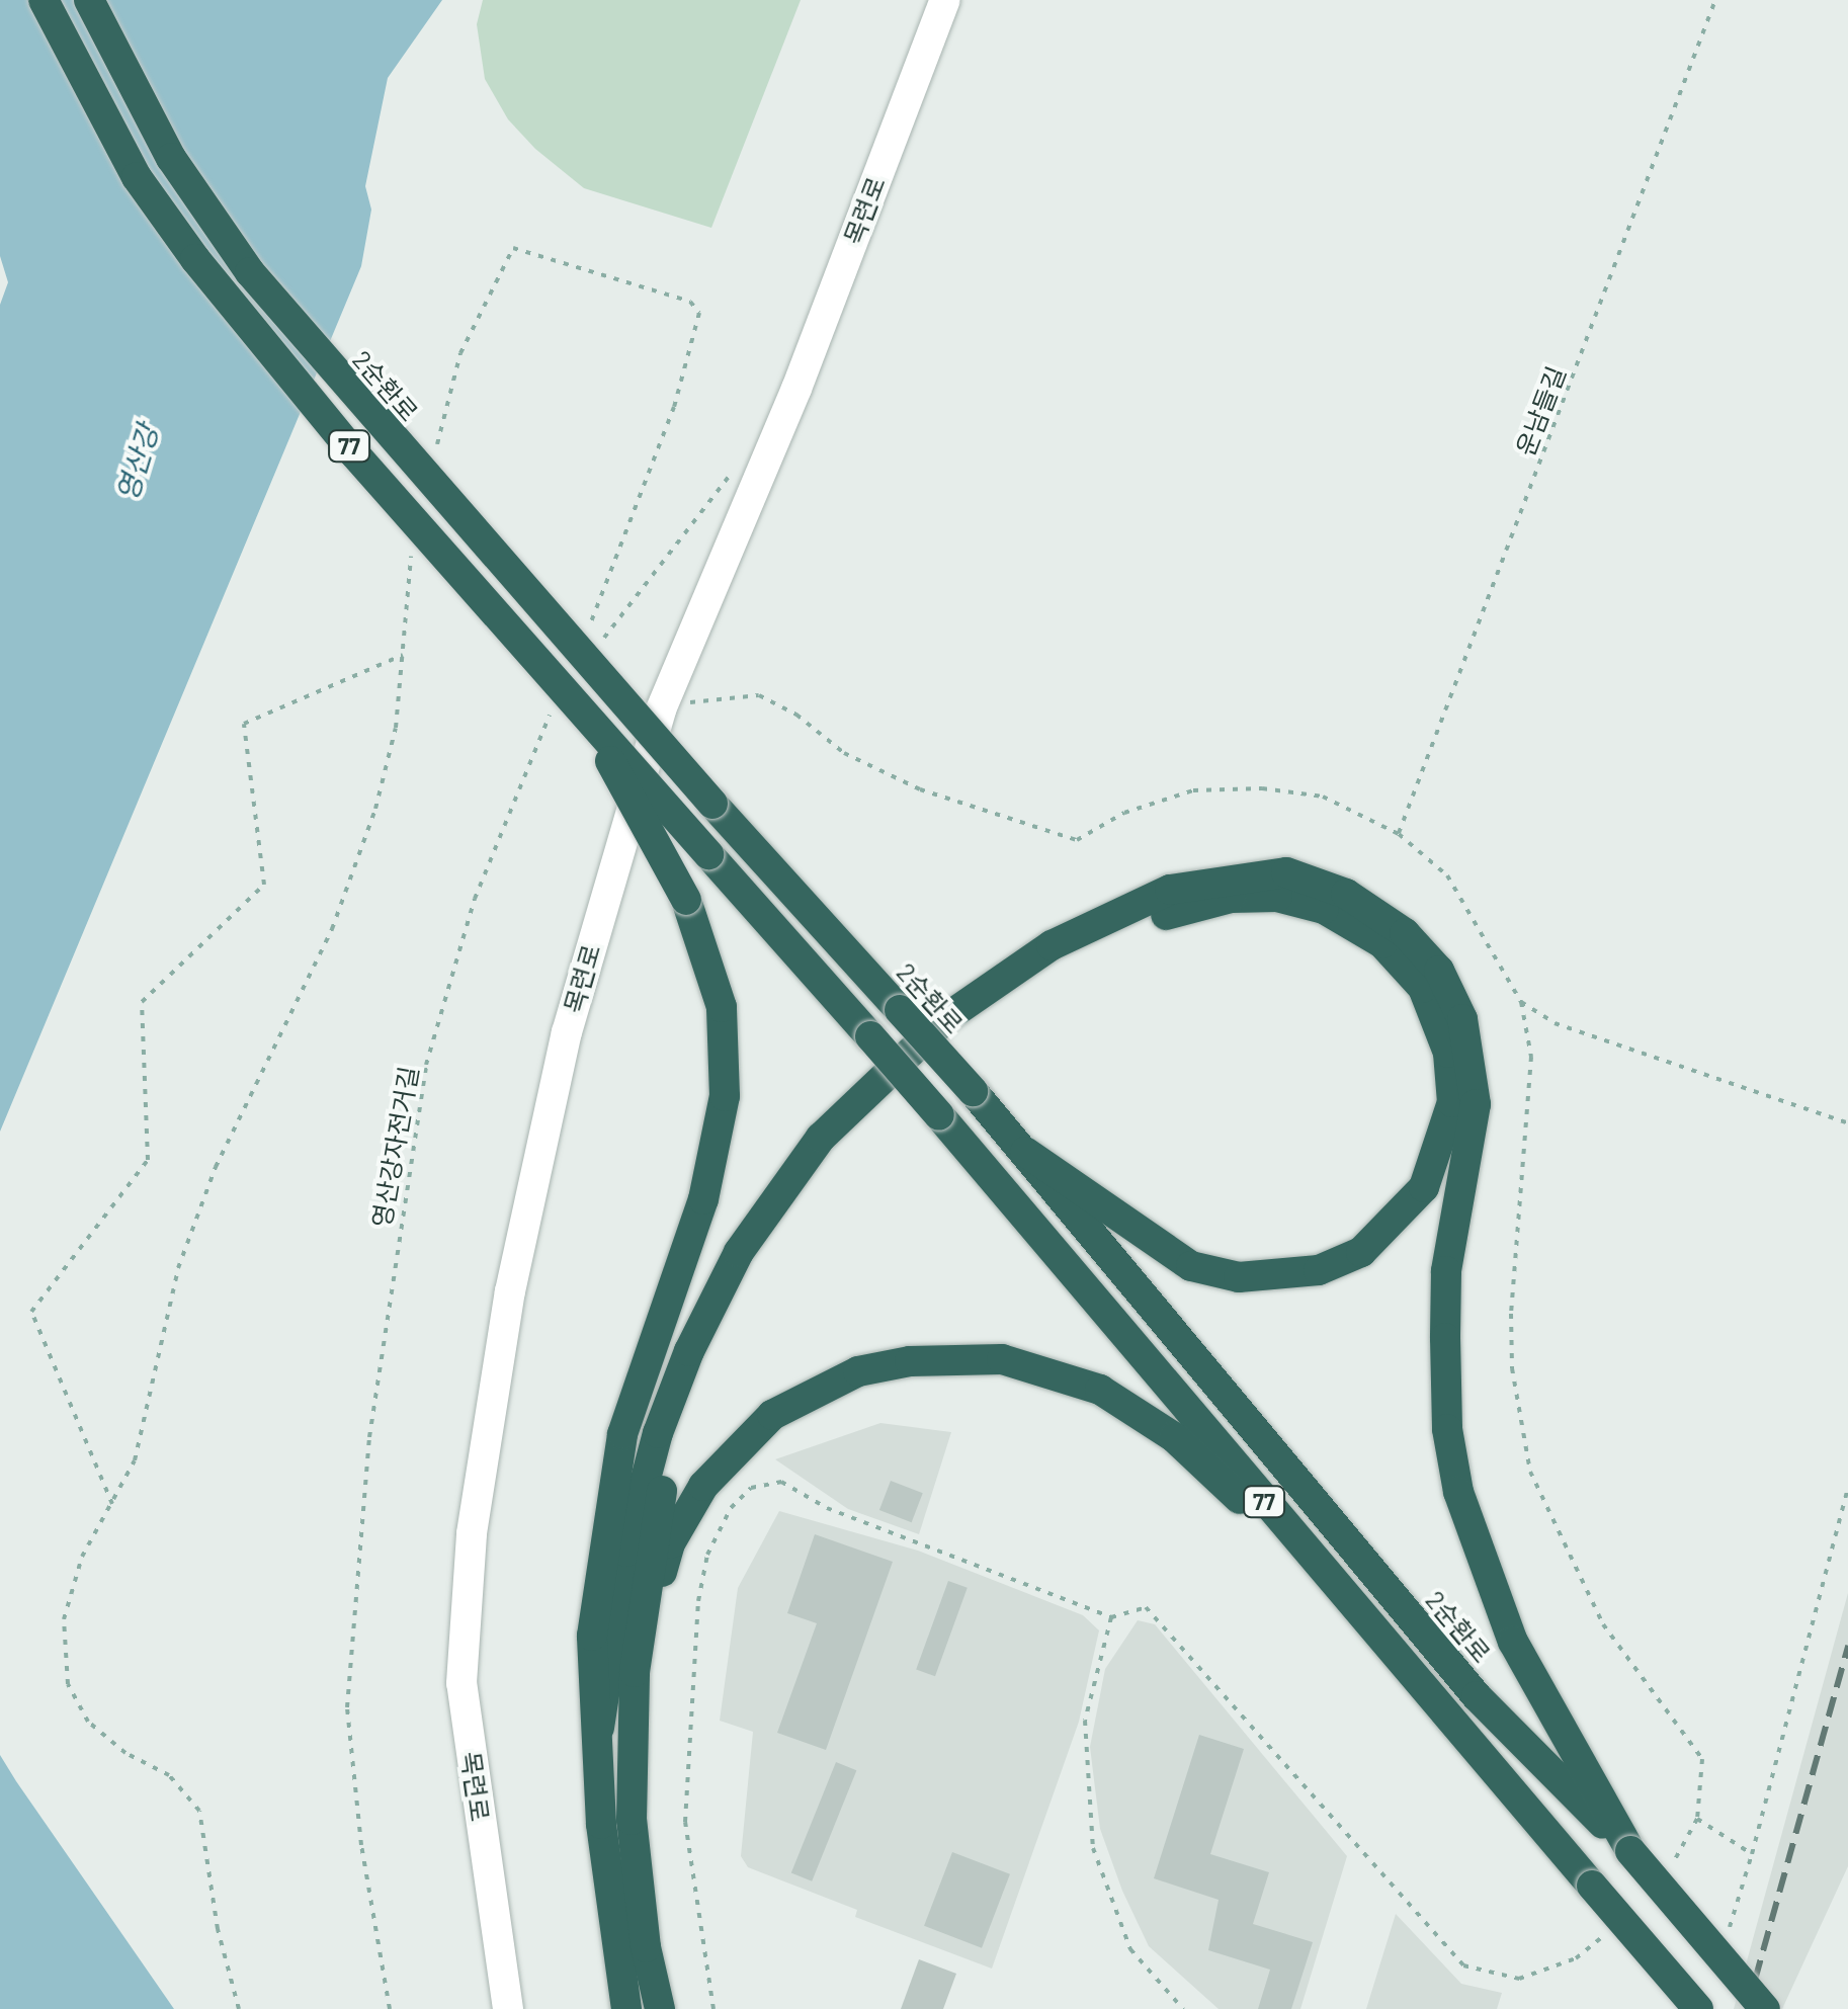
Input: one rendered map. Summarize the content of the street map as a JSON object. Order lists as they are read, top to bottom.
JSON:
{
  "streets": {
    "highway": ["2순환로", "77"],
    "street": ["목련로"],
    "path": ["운남들길", "영산강자전거길"]
  },
  "water": ["영산강"]
}
